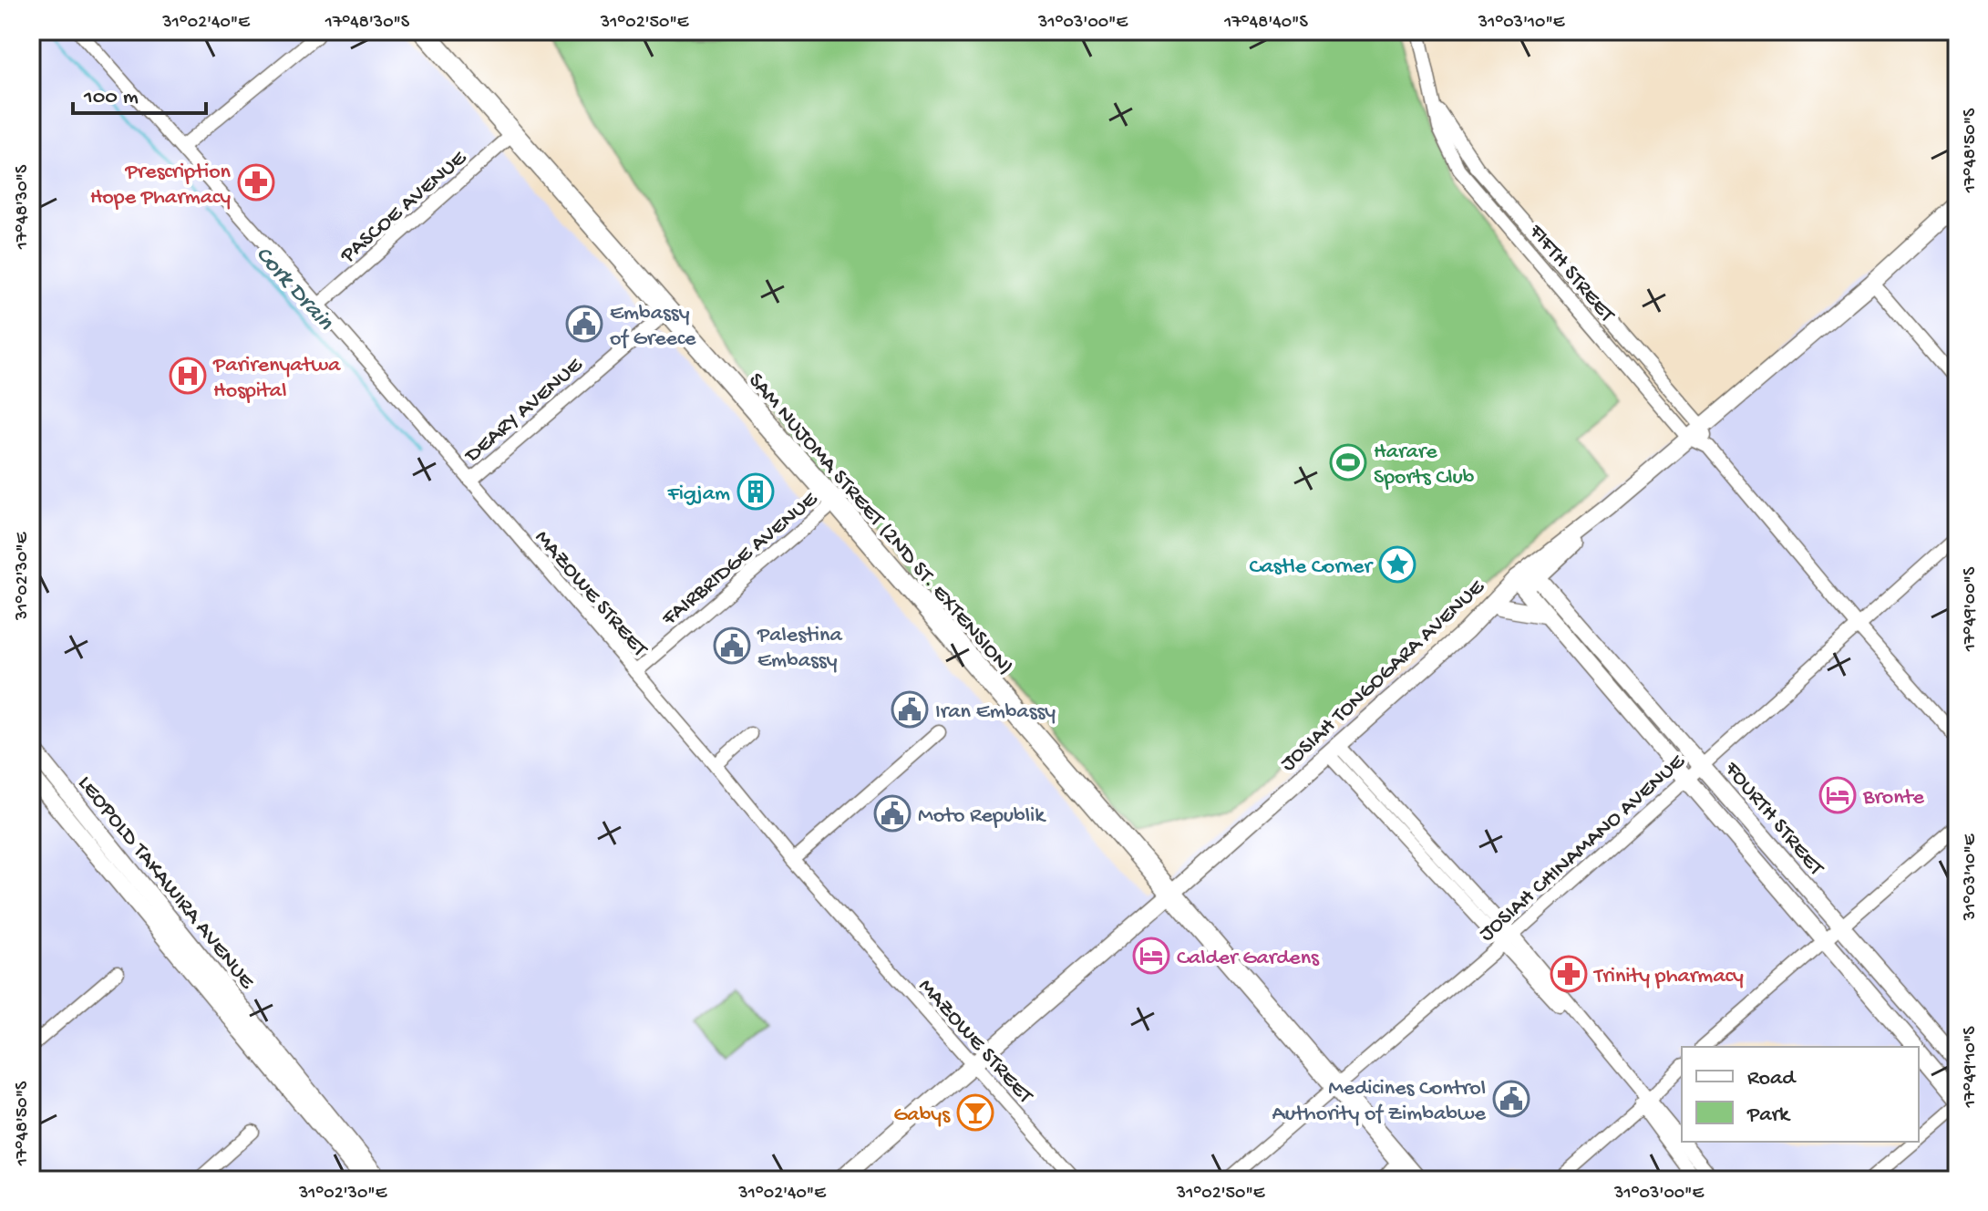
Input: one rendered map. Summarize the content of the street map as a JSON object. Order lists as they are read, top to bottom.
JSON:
{
  "streets": {
    "highway": ["SAM NUJOMA STREET (2ND ST. EXTENSION)"],
    "main road": ["JOSIAH TONGOGARA AVENUE", "FOURTH STREET", "LEOPOLD TAKAWIRA AVENUE"],
    "street": [
      "PASCOE AVENUE",
      "FIFTH STREET",
      "DEARY AVENUE",
      "FAIRBRIDGE AVENUE",
      "MAZOWE STREET",
      "JOSIAH CHINAMANO AVENUE"
    ]
  },
  "crossings": [
    ["PASCOE AVENUE", "SAM NUJOMA STREET (2ND ST. EXTENSION)"],
    ["PASCOE AVENUE", "MAZOWE STREET"],
    ["FIFTH STREET", "JOSIAH TONGOGARA AVENUE"],
    ["FIFTH STREET", "JOSIAH CHINAMANO AVENUE"],
    ["DEARY AVENUE", "SAM NUJOMA STREET (2ND ST. EXTENSION)"],
    ["DEARY AVENUE", "MAZOWE STREET"],
    ["SAM NUJOMA STREET (2ND ST. EXTENSION)", "FAIRBRIDGE AVENUE"],
    ["SAM NUJOMA STREET (2ND ST. EXTENSION)", "JOSIAH TONGOGARA AVENUE"],
    ["SAM NUJOMA STREET (2ND ST. EXTENSION)", "JOSIAH CHINAMANO AVENUE"],
    ["FAIRBRIDGE AVENUE", "MAZOWE STREET"],
    ["MAZOWE STREET", "JOSIAH TONGOGARA AVENUE"],
    ["JOSIAH TONGOGARA AVENUE", "FOURTH STREET"],
    ["FOURTH STREET", "JOSIAH CHINAMANO AVENUE"]
  ],
  "water": ["Cork Drain"],
  "places": {
    "pharmacy": ["Prescription Hope Pharmacy", "Trinity pharmacy"],
    "public building": [
      "Embassy of Greece",
      "Palestina Embassy",
      "Iran Embassy",
      "Moto Republik",
      "Medicines Control Authority of Zimbabwe"
    ],
    "hospital": ["Parirenyatwa Hospital"],
    "sports": ["Harare Sports Club"],
    "building": ["Figjam"],
    "place": ["Castle Corner"],
    "hotel": ["Bronte", "Calder Gardens"],
    "bar": ["Gabys"]
  },
  "legend": ["Road", "Park"],
  "scale_bar": "100 m",
  "coordinates": [
    "31°02'40\"E",
    "17°48'30\"S",
    "31°02'50\"E",
    "31°03'00\"E",
    "17°48'40\"S",
    "31°03'10\"E",
    "17°48'50\"S",
    "31°02'30\"E",
    "17°49'00\"S",
    "17°49'10\"S"
  ]
}
